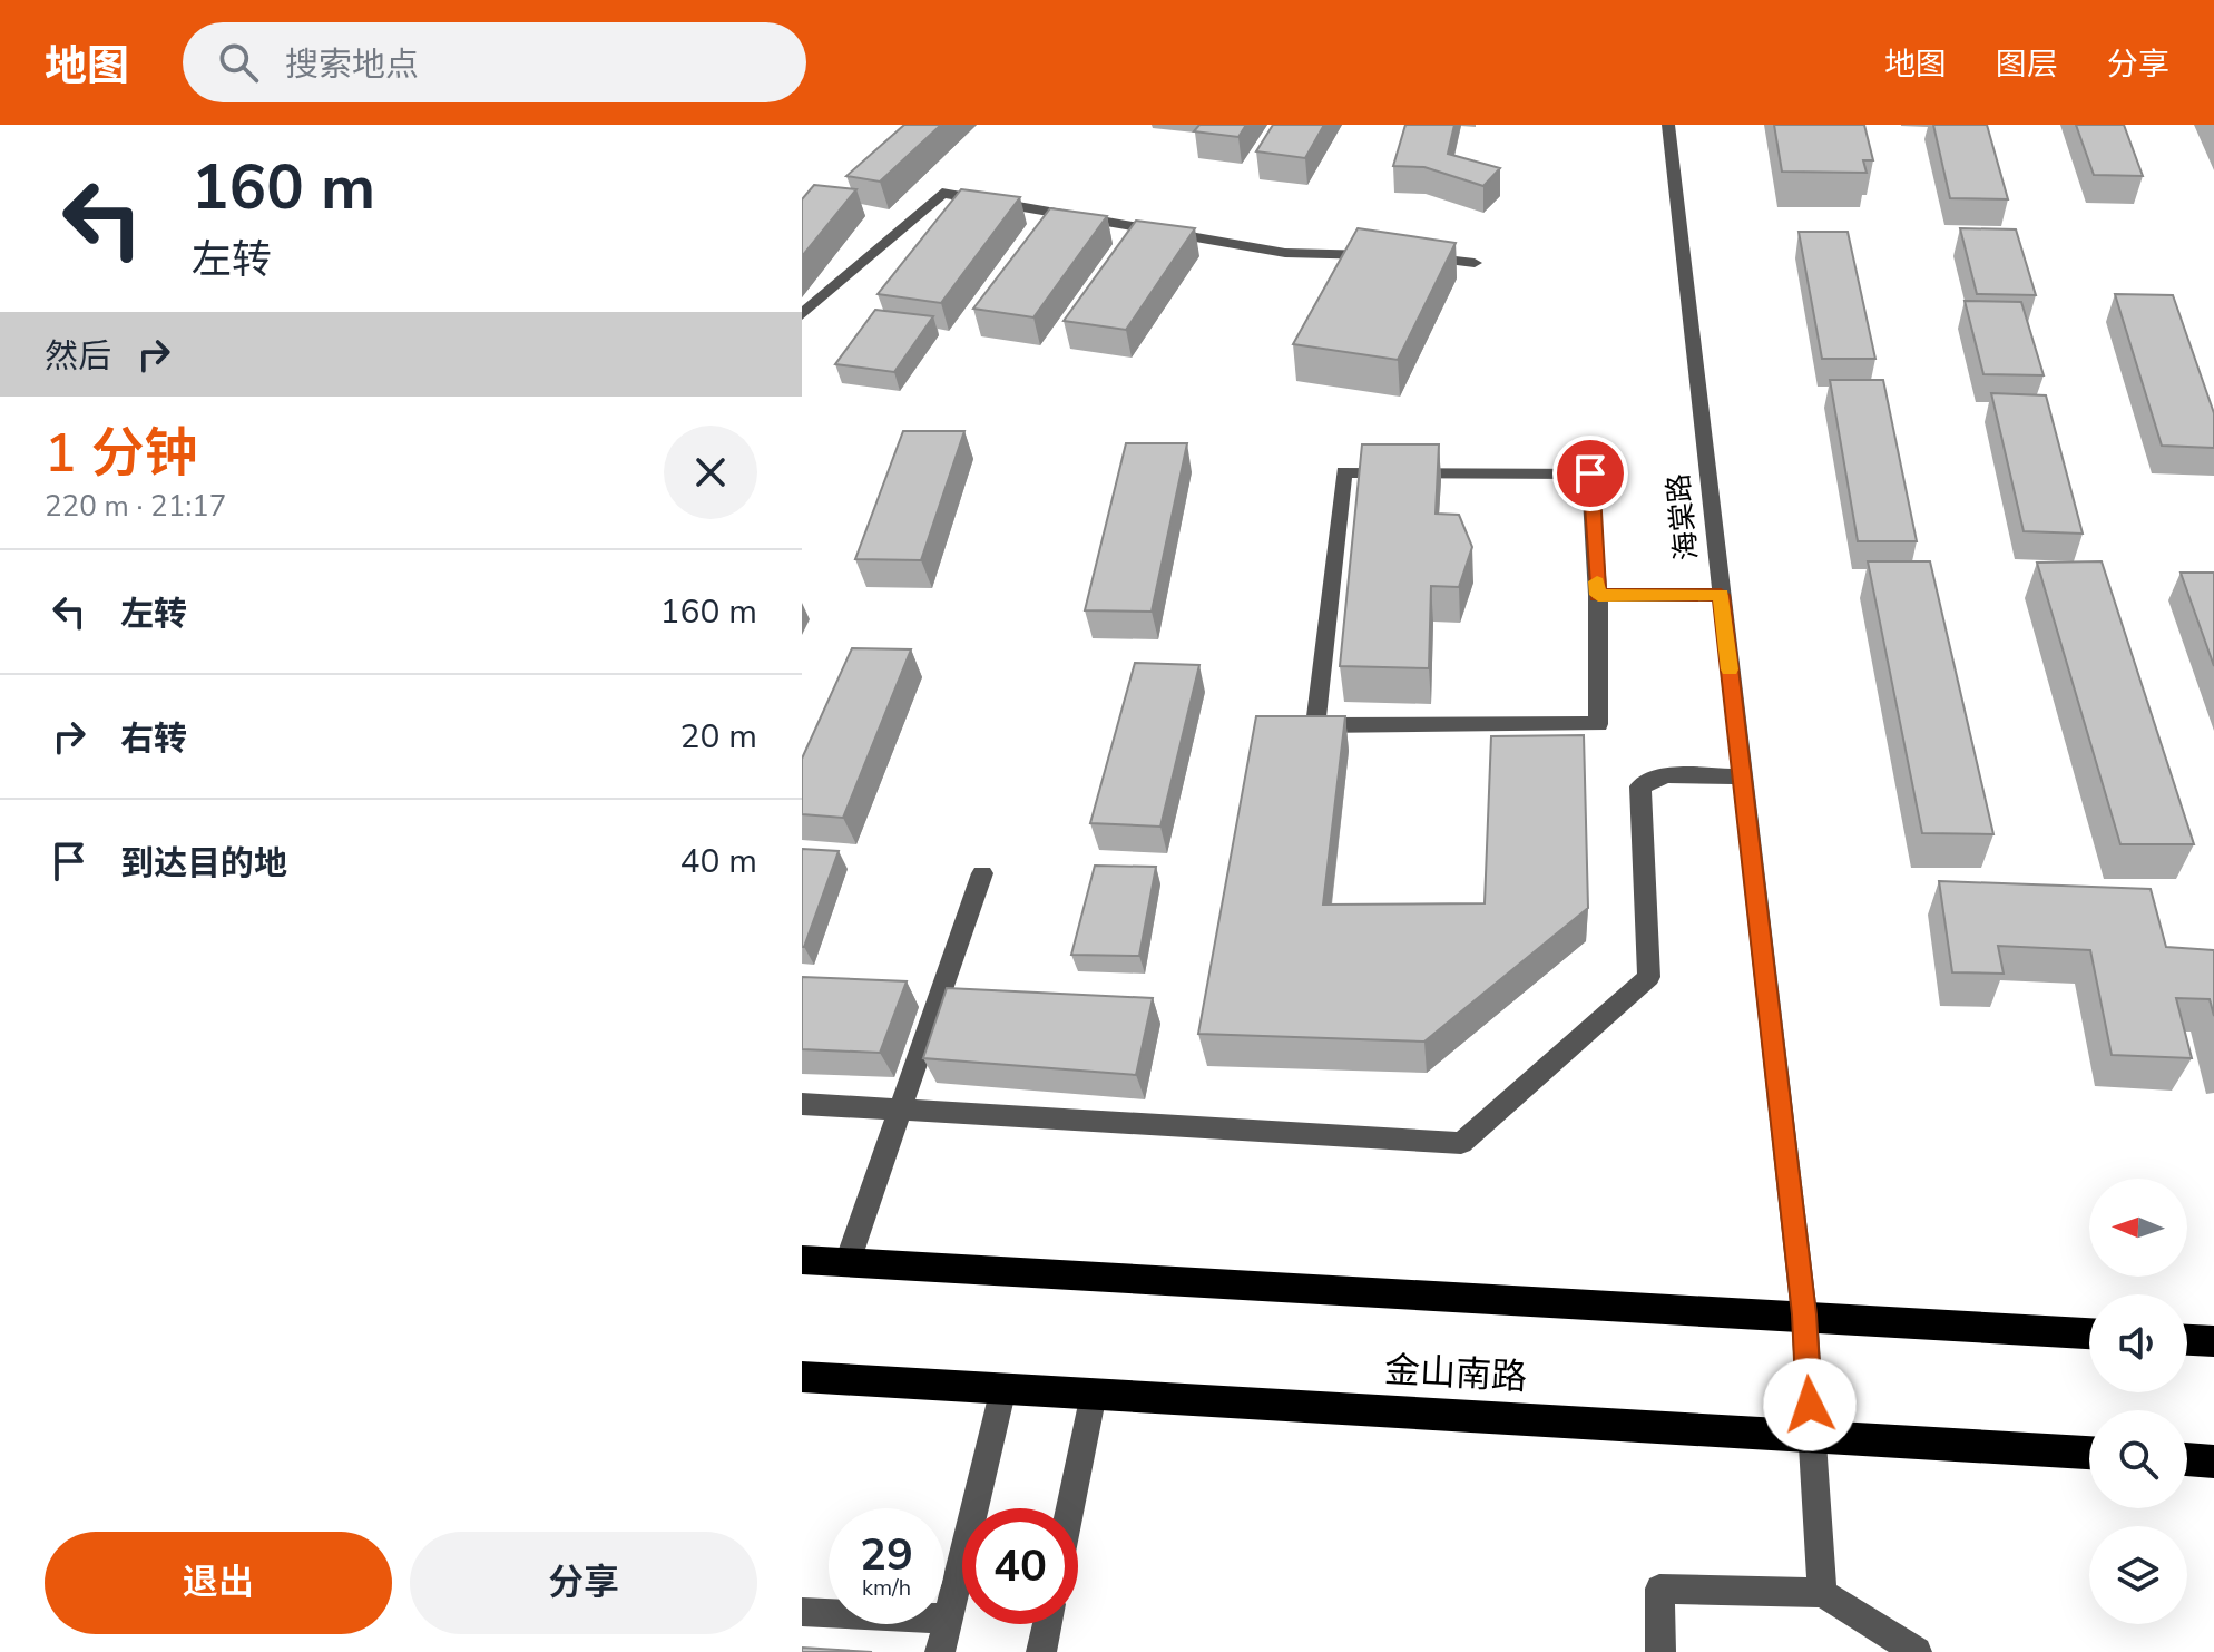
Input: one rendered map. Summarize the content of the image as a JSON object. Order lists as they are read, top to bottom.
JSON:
{
  "streets": {
    "highway": ["金山南路"],
    "street": ["海棠路"]
  },
  "crossings": [
    ["海棠路", "金山南路"]
  ],
  "north": "left",
  "page": {
    "header": "地图",
    "search": "搜索地点",
    "nav": ["地图", "图层", "分享"],
    "turn": ["160 m", "左转"],
    "then": "然后",
    "heading": ["1 分钟", "220 m · 21:17"],
    "list": [
      {
        "name": "左转",
        "value": "160 m"
      },
      {
        "name": "右转",
        "value": "20 m"
      },
      {
        "name": "到达目的地",
        "value": "40 m"
      }
    ],
    "speed": "29 km/h",
    "limit": "40",
    "buttons": ["退出", "分享"]
  }
}
